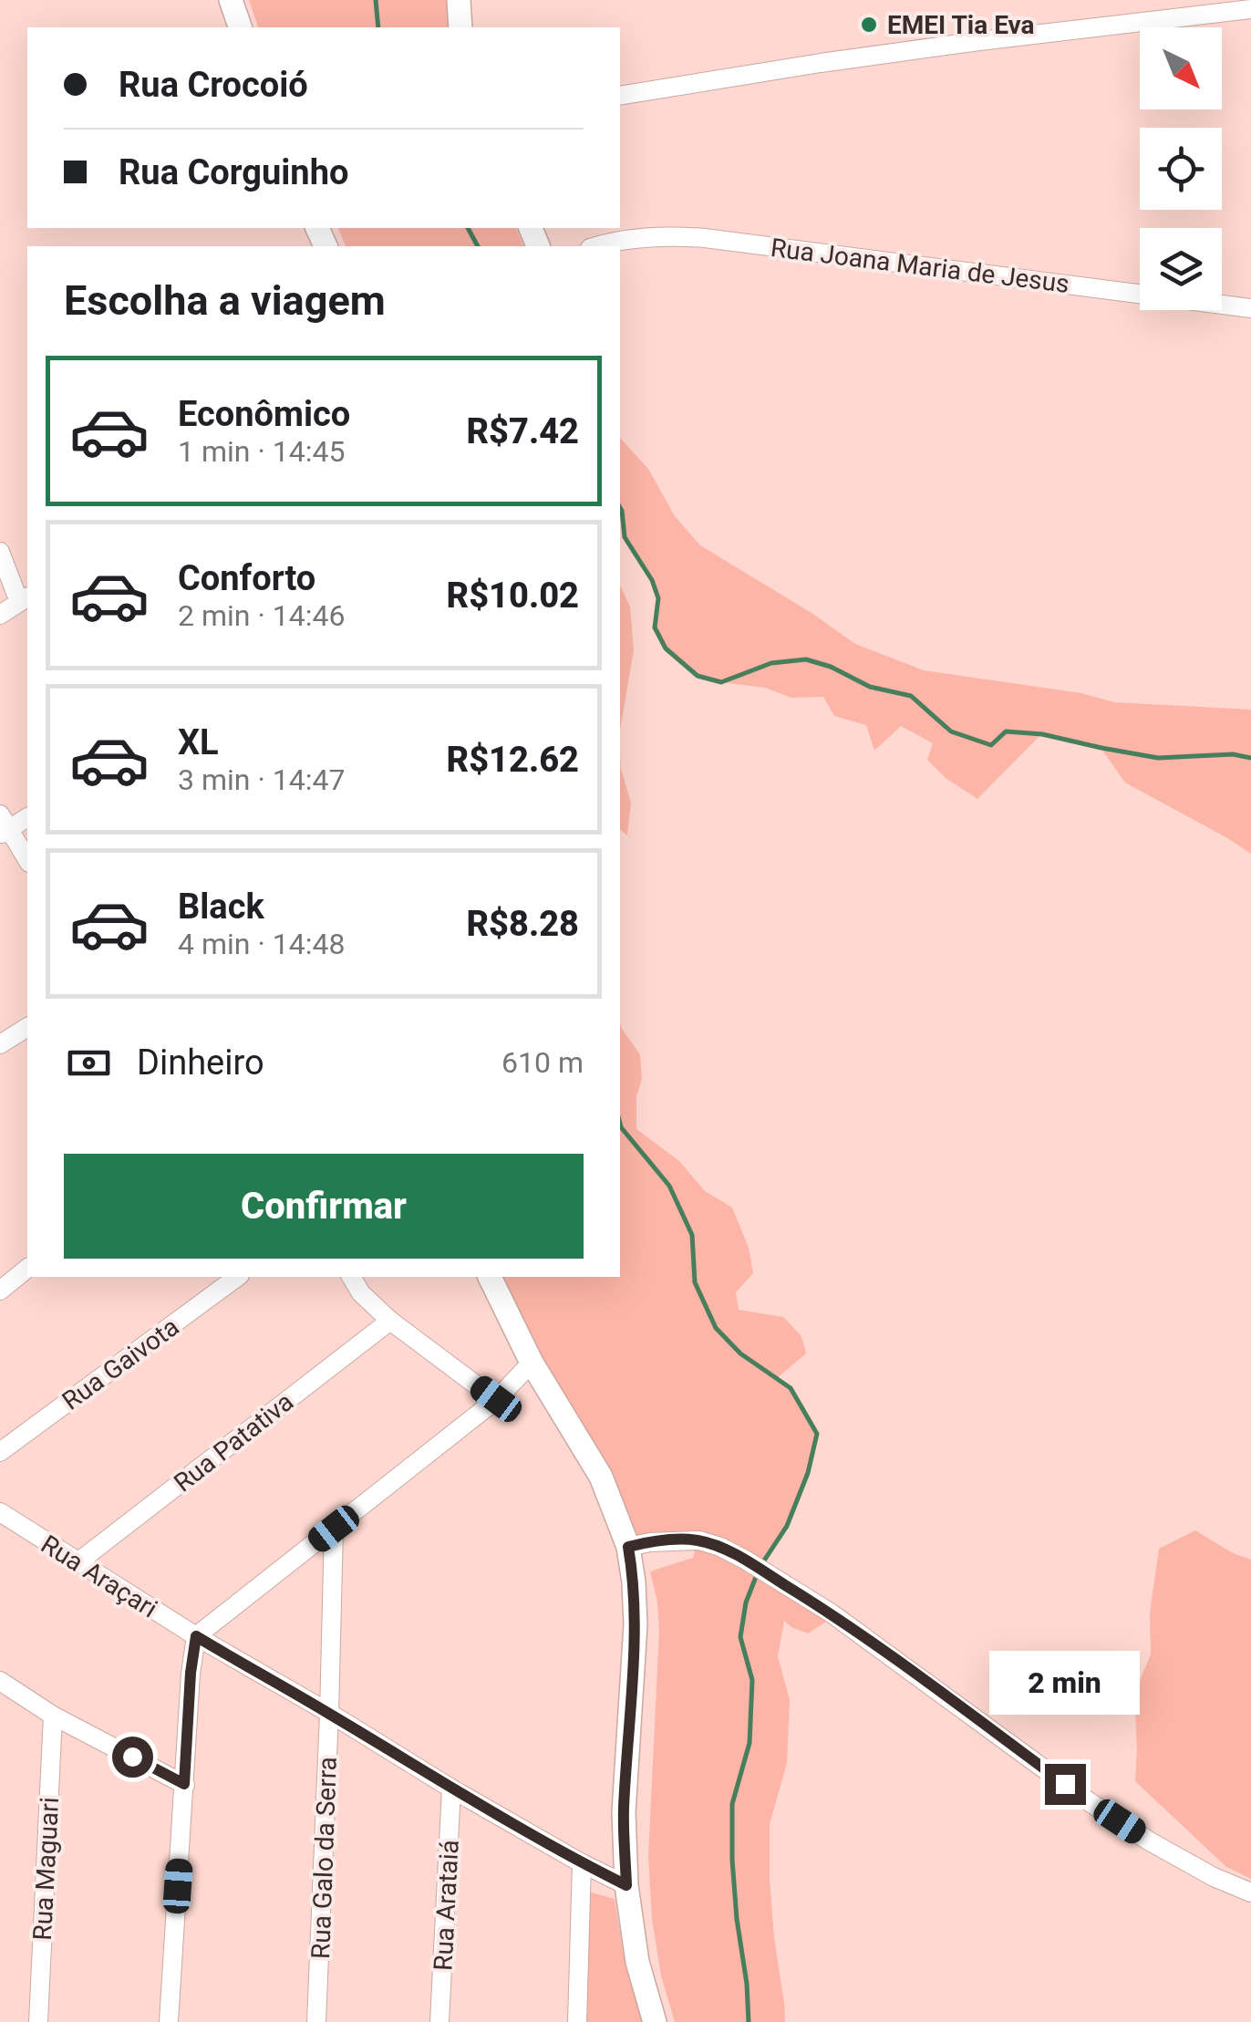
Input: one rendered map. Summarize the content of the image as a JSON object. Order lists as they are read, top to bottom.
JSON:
{
  "streets": {
    "street": [
      "Rua Joana Maria de Jesus",
      "Rua Gaivota",
      "Rua Patativa",
      "Rua Araçari",
      "Rua Galo da Serra",
      "Rua Maguari",
      "Rua Arataiá"
    ]
  },
  "crossings": [
    ["Rua Patativa", "Rua Araçari"],
    ["Rua Araçari", "Rua Galo da Serra"],
    ["Rua Araçari", "Rua Arataiá"]
  ],
  "places": ["EMEI Tia Eva"],
  "north": "bottom right",
  "page": {
    "banner": ["Rua Crocoió", "Rua Corguinho"],
    "heading": "Escolha a viagem",
    "list": [
      {
        "name": "Econômico",
        "note": "1 min · 14:45",
        "value": "R$7.42"
      },
      {
        "name": "Conforto",
        "note": "2 min · 14:46",
        "value": "R$10.02"
      },
      {
        "name": "XL",
        "note": "3 min · 14:47",
        "value": "R$12.62"
      },
      {
        "name": "Black",
        "note": "4 min · 14:48",
        "value": "R$8.28"
      }
    ],
    "pay": ["Dinheiro", "610 m"],
    "buttons": "Confirmar",
    "bubble": "2 min"
  }
}
